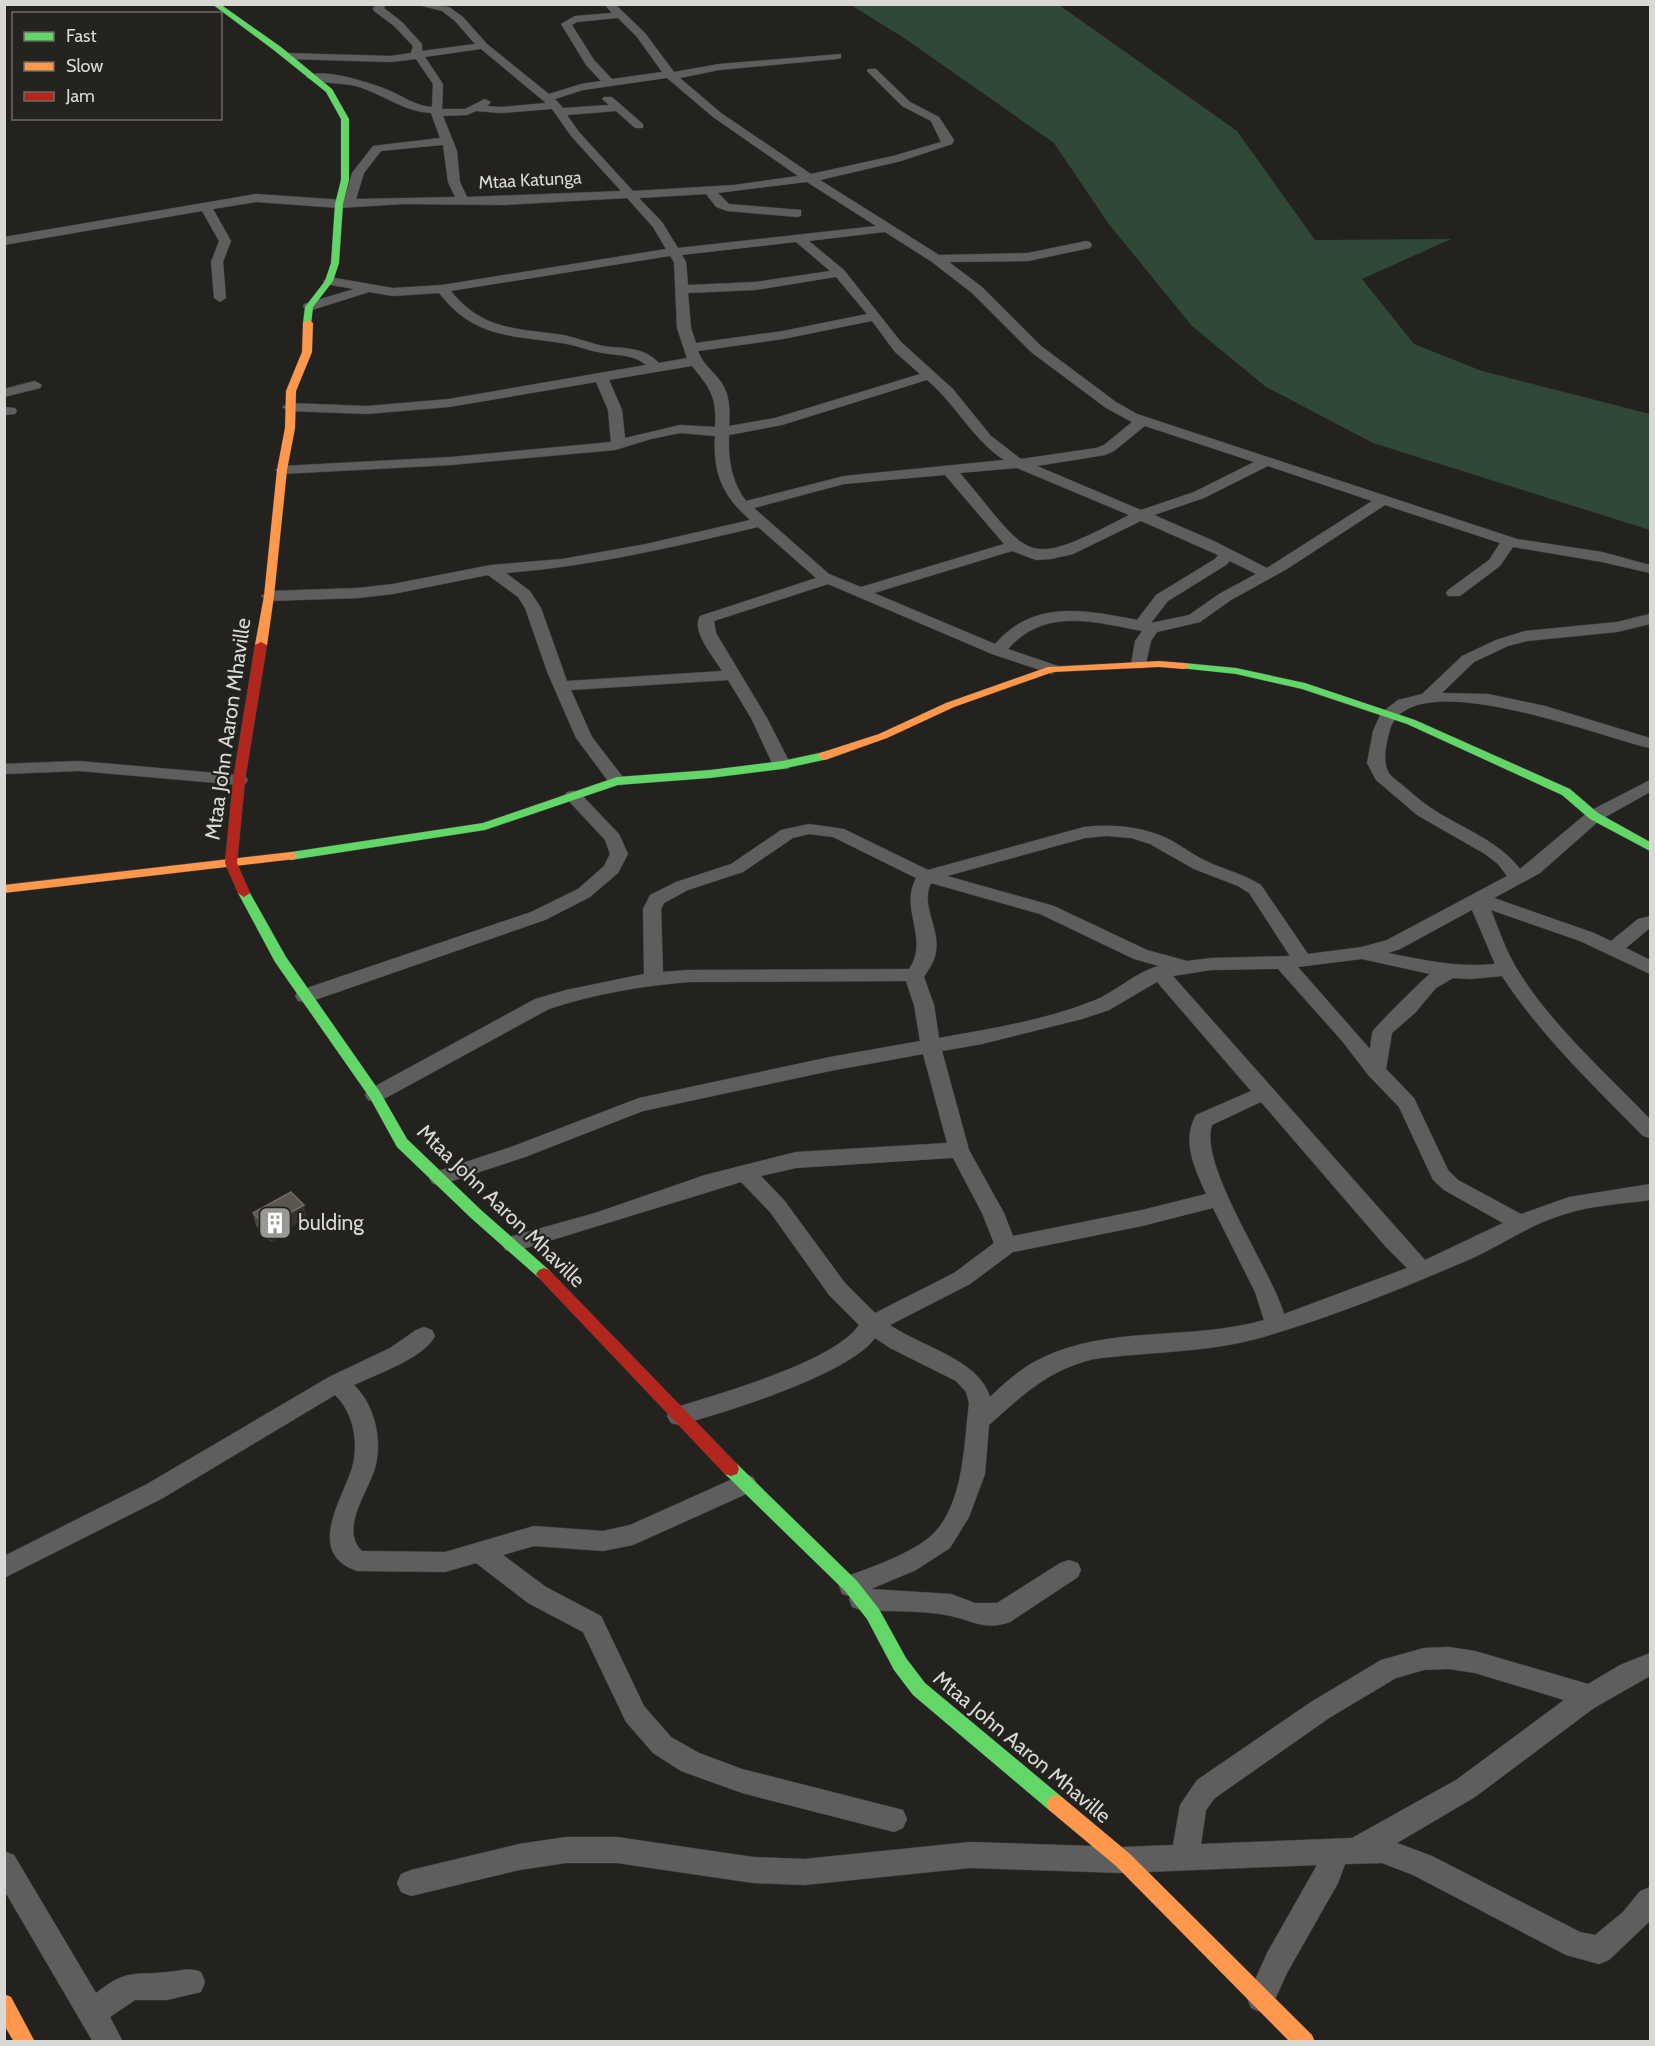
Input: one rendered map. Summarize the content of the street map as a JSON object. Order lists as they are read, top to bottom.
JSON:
{
  "streets": {
    "main road": ["Mtaa John Aaron Mhaville"],
    "street": ["Mtaa Katunga"]
  },
  "places": {
    "building": ["bulding"]
  },
  "legend": ["Fast", "Slow", "Jam"]
}
